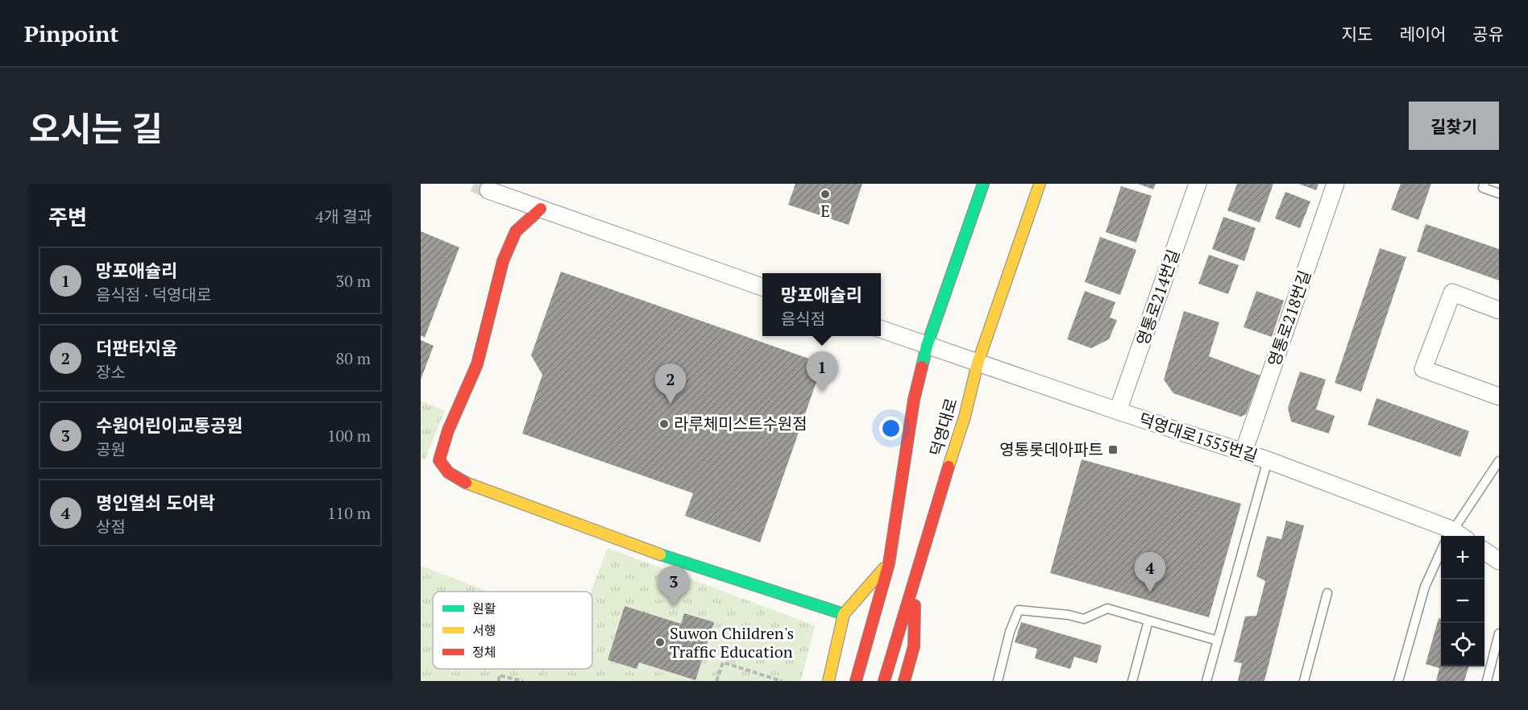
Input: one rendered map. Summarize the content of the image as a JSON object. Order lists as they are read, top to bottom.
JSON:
{
  "streets": {
    "main road": ["덕영대로"],
    "street": ["영통로214번길", "영통로218번길", "덕영대로1555번길"]
  },
  "crossings": [
    ["영통로214번길", "덕영대로1555번길"],
    ["영통로218번길", "덕영대로1555번길"],
    ["덕영대로", "덕영대로1555번길"]
  ],
  "places": {
    "other": ["E", "라루체미스트수원점", "Suwon Children's Traffic Education"],
    "transit": ["영통롯데아파트"]
  },
  "legend": ["원활", "서행", "정체"],
  "page": {
    "header": "Pinpoint",
    "nav": ["지도", "레이어", "공유"],
    "title": "오시는 길",
    "buttons": "길찾기",
    "heading": ["주변", "4개 결과"],
    "list": [
      {
        "mark": "1",
        "name": "망포애슐리",
        "note": "음식점 · 덕영대로",
        "value": "30 m"
      },
      {
        "mark": "2",
        "name": "더판타지움",
        "note": "장소",
        "value": "80 m"
      },
      {
        "mark": "3",
        "name": "수원어린이교통공원",
        "note": "공원",
        "value": "100 m"
      },
      {
        "mark": "4",
        "name": "명인열쇠 도어락",
        "note": "상점",
        "value": "110 m"
      }
    ],
    "popup": ["망포애슐리", "음식점"],
    "pins": [
      "1",
      "2",
      "4",
      "3"
    ],
    "map_buttons": ["+", "−"]
  }
}
